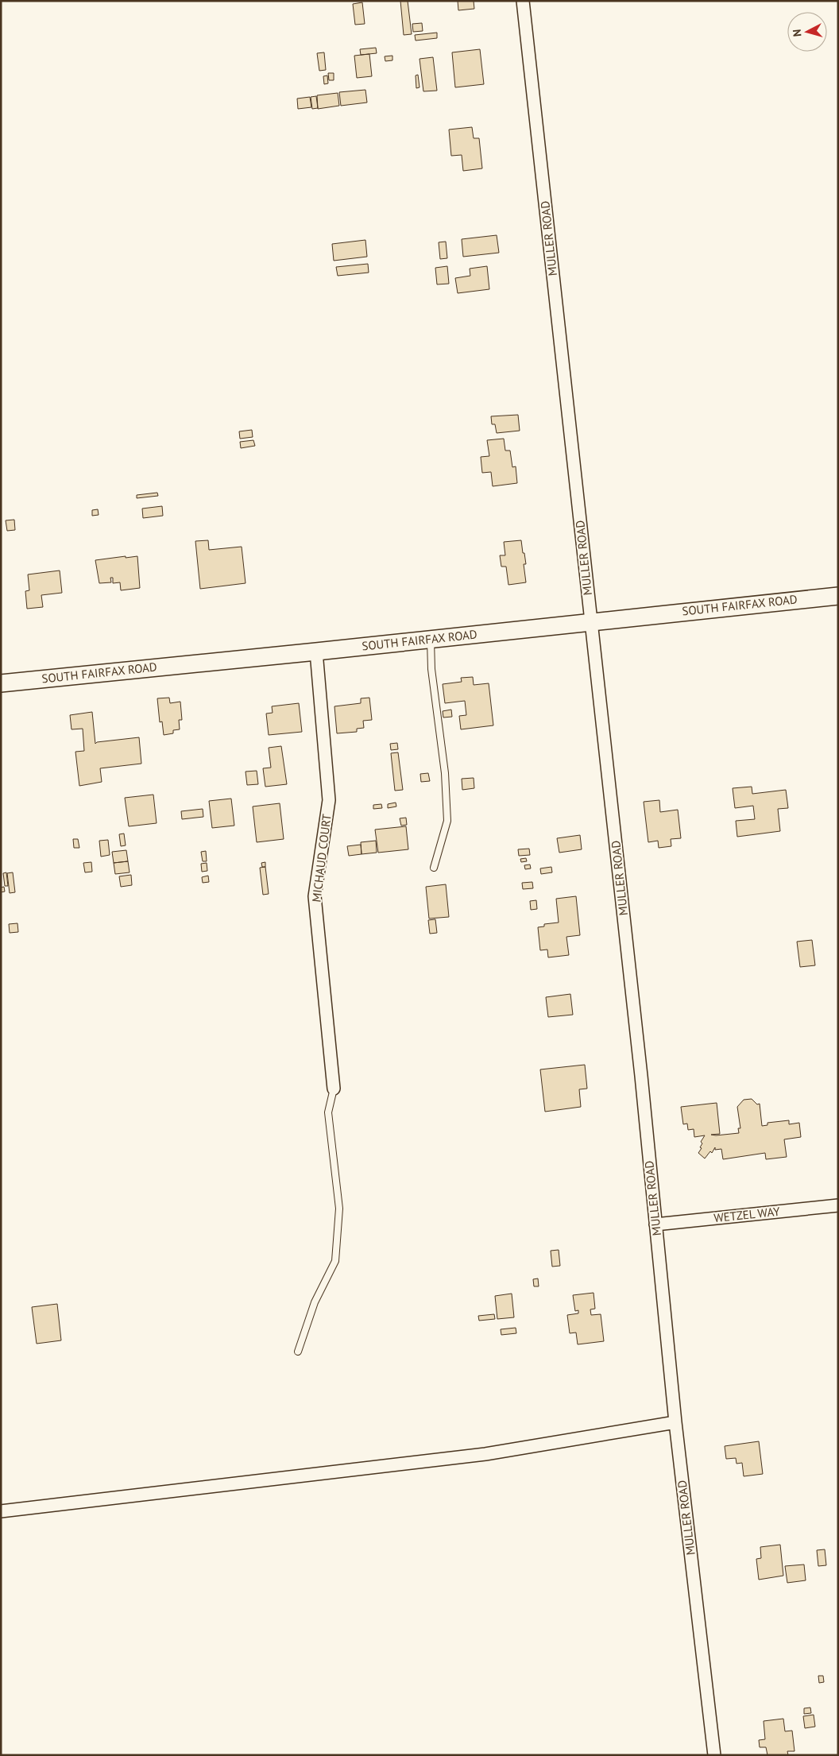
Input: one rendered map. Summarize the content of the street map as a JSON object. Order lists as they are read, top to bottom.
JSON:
{
  "streets": {
    "street": [
      "MULLER ROAD",
      "SOUTH FAIRFAX ROAD",
      "MICHAUD COURT",
      "WETZEL WAY"
    ]
  },
  "crossings": [
    ["MULLER ROAD", "SOUTH FAIRFAX ROAD"],
    ["MULLER ROAD", "WETZEL WAY"],
    ["SOUTH FAIRFAX ROAD", "MICHAUD COURT"]
  ],
  "north": "left"
}
